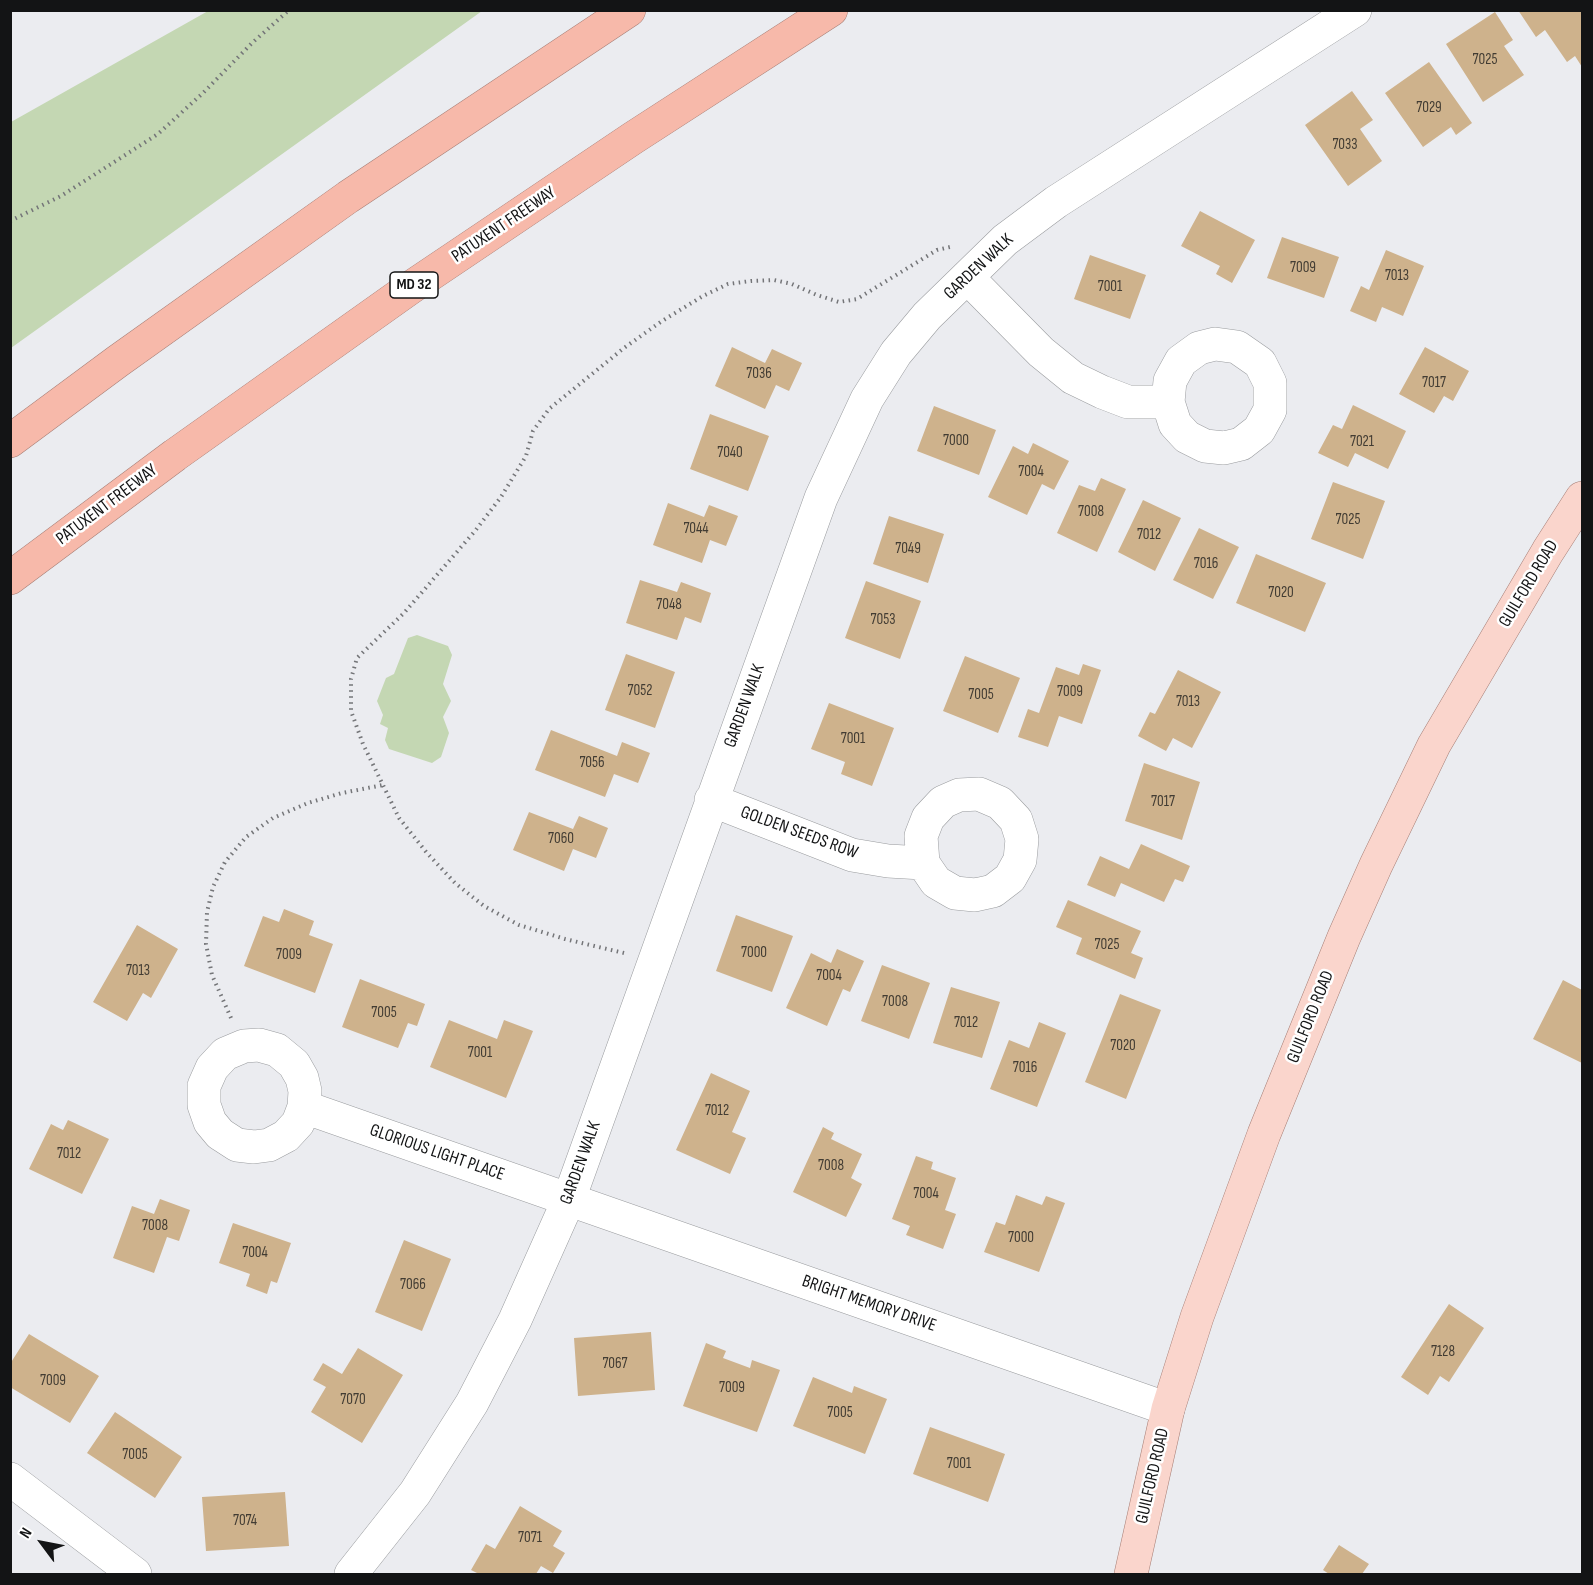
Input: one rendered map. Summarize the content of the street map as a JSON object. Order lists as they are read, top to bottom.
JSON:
{
  "streets": {
    "highway": ["PATUXENT FREEWAY", "MD 32"],
    "main road": ["GUILFORD ROAD"],
    "street": [
      "GARDEN WALK",
      "GOLDEN SEEDS ROW",
      "GLORIOUS LIGHT PLACE",
      "BRIGHT MEMORY DRIVE"
    ]
  },
  "crossings": [
    ["GARDEN WALK", "GOLDEN SEEDS ROW"],
    ["GARDEN WALK", "GLORIOUS LIGHT PLACE"],
    ["GARDEN WALK", "BRIGHT MEMORY DRIVE"],
    ["GUILFORD ROAD", "BRIGHT MEMORY DRIVE"],
    ["GLORIOUS LIGHT PLACE", "BRIGHT MEMORY DRIVE"]
  ],
  "house_numbers": [
    "7025",
    "7029",
    "7033",
    "7009",
    "7013",
    "7001",
    "7036",
    "7017",
    "7000",
    "7021",
    "7040",
    "7004",
    "7008",
    "7025",
    "7044",
    "7012",
    "7049",
    "7016",
    "7020",
    "7048",
    "7053",
    "7052",
    "7009",
    "7005",
    "7013",
    "7001",
    "7056",
    "7017",
    "7060",
    "7025",
    "7000",
    "7009",
    "7013",
    "7004",
    "7008",
    "7005",
    "7012",
    "7020",
    "7001",
    "7016",
    "7012",
    "7012",
    "7008",
    "7004",
    "7008",
    "7000",
    "7004",
    "7066",
    "7128",
    "7067",
    "7009",
    "7009",
    "7070",
    "7005",
    "7005",
    "7001",
    "7074",
    "7071"
  ],
  "north": "top left"
}
